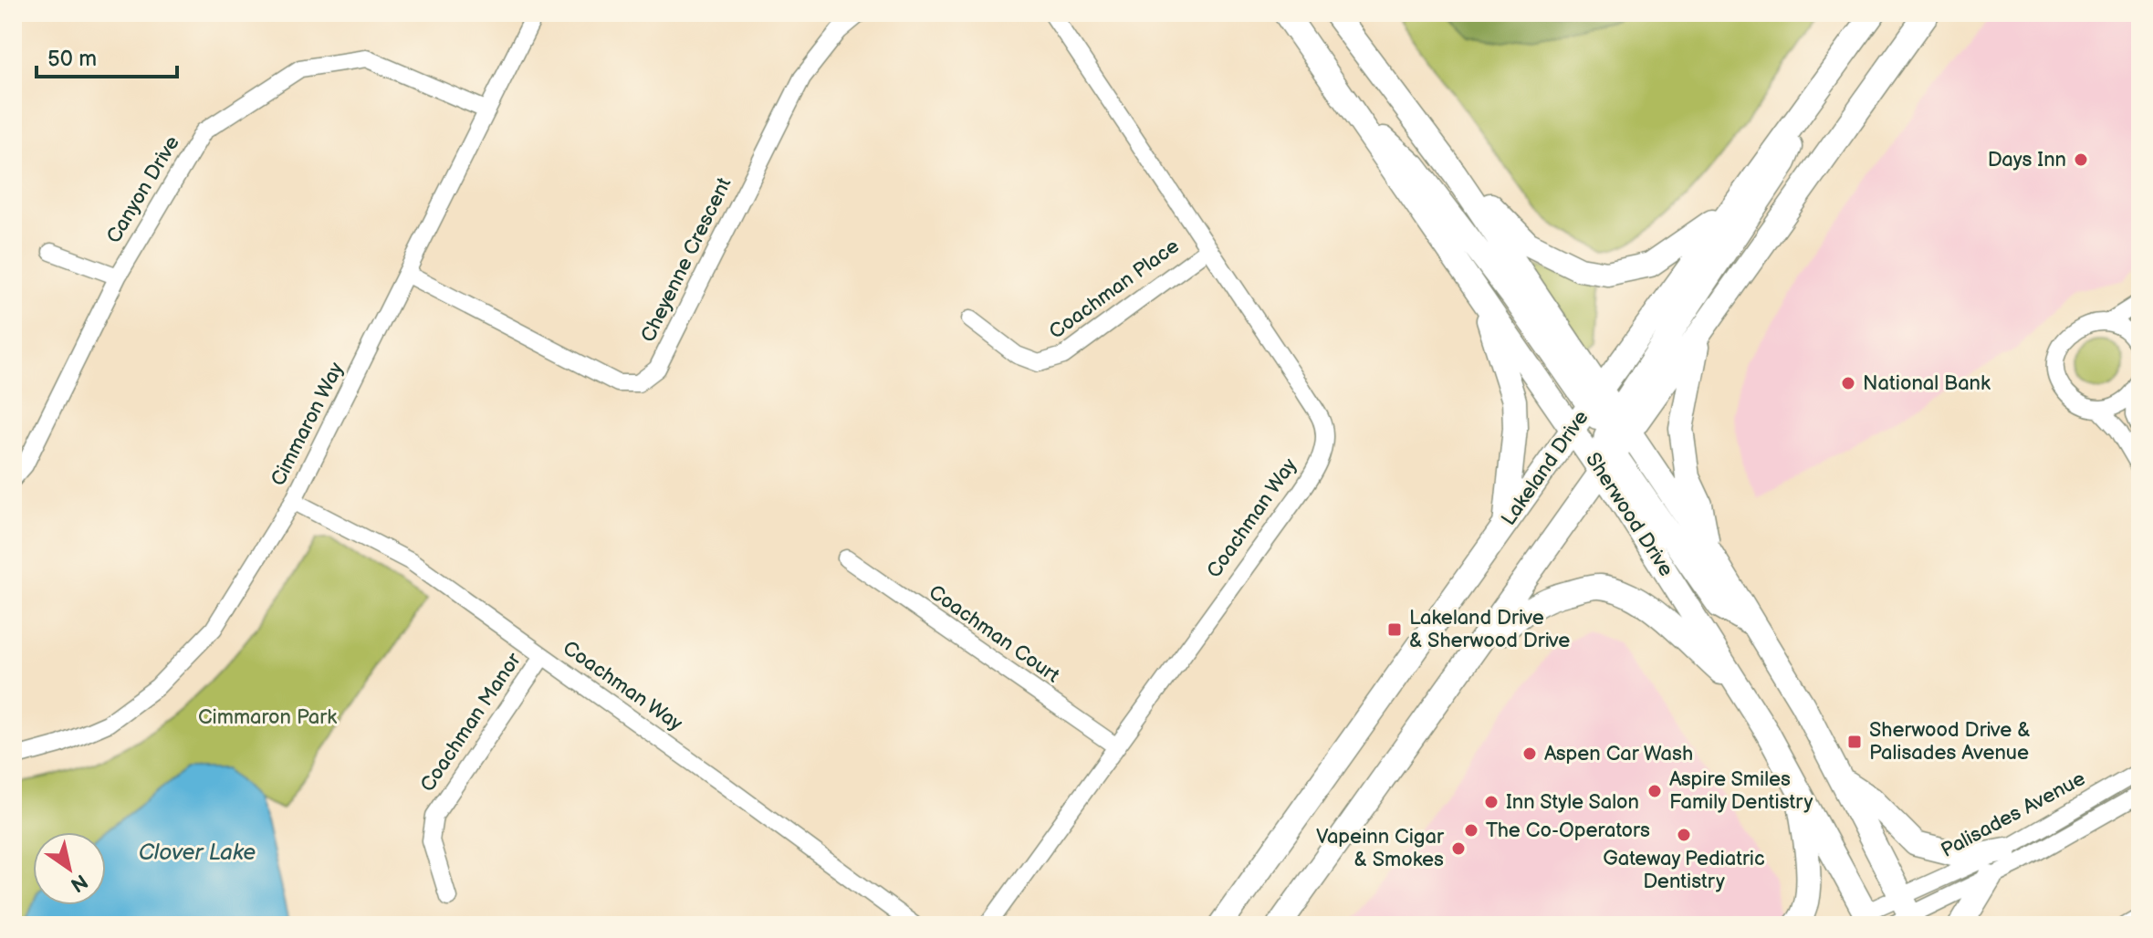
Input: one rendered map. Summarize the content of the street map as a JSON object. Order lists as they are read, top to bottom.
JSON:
{
  "streets": {
    "main road": ["Lakeland Drive", "Sherwood Drive"],
    "street": [
      "Canyon Drive",
      "Cheyenne Crescent",
      "Coachman Place",
      "Cimmaron Way",
      "Coachman Way",
      "Coachman Court",
      "Coachman Manor",
      "Palisades Avenue"
    ]
  },
  "crossings": [
    ["Canyon Drive", "Cimmaron Way"],
    ["Cheyenne Crescent", "Cimmaron Way"],
    ["Coachman Place", "Coachman Way"],
    ["Cimmaron Way", "Coachman Way"],
    ["Lakeland Drive", "Sherwood Drive"],
    ["Sherwood Drive", "Palisades Avenue"],
    ["Coachman Way", "Coachman Court"],
    ["Coachman Way", "Coachman Manor"]
  ],
  "water": ["Clover Lake"],
  "parks": ["Cimmaron Park"],
  "places": {
    "other": [
      "Days Inn",
      "National Bank",
      "Aspen Car Wash",
      "Aspire Smiles Family Dentistry",
      "Inn Style Salon",
      "The Co-Operators",
      "Gateway Pediatric Dentistry",
      "Vapeinn Cigar & Smokes"
    ],
    "transit": ["Lakeland Drive & Sherwood Drive", "Sherwood Drive & Palisades Avenue"]
  },
  "scale_bar": "50 m",
  "north": "bottom right"
}
